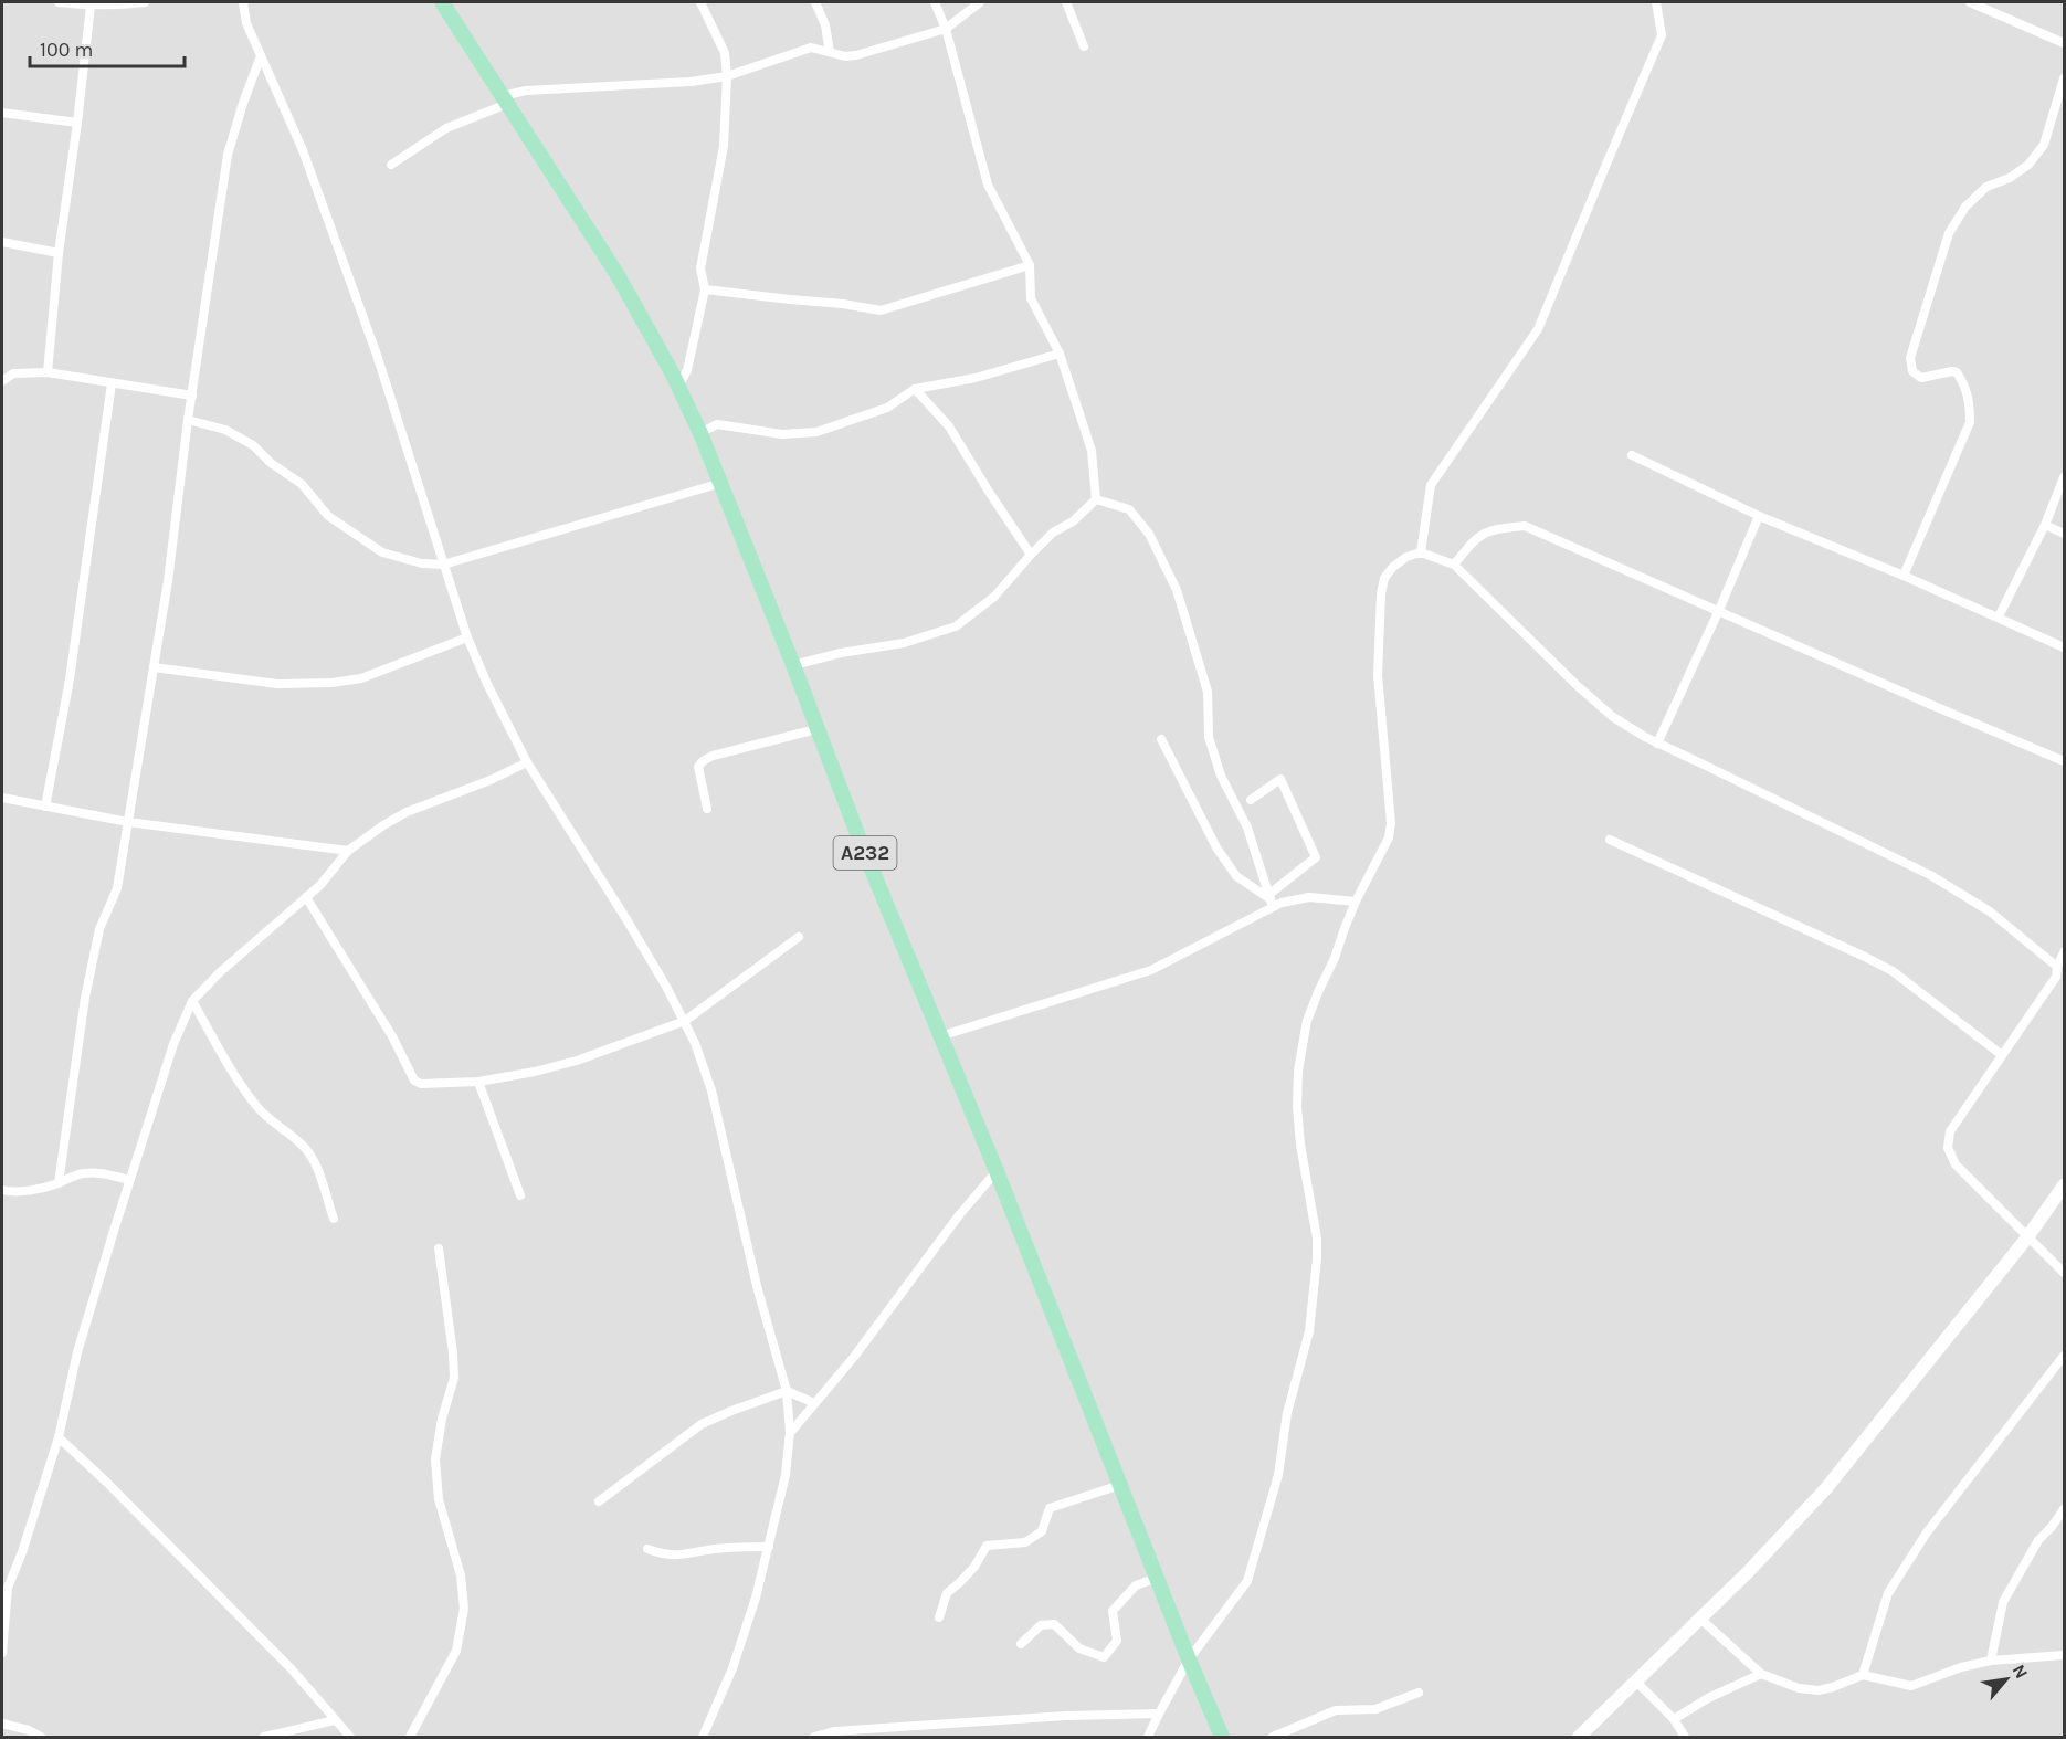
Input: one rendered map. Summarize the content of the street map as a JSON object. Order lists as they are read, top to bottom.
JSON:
{
  "streets": {
    "main road": ["A232"]
  },
  "scale_bar": "100 m",
  "north": "top right"
}
